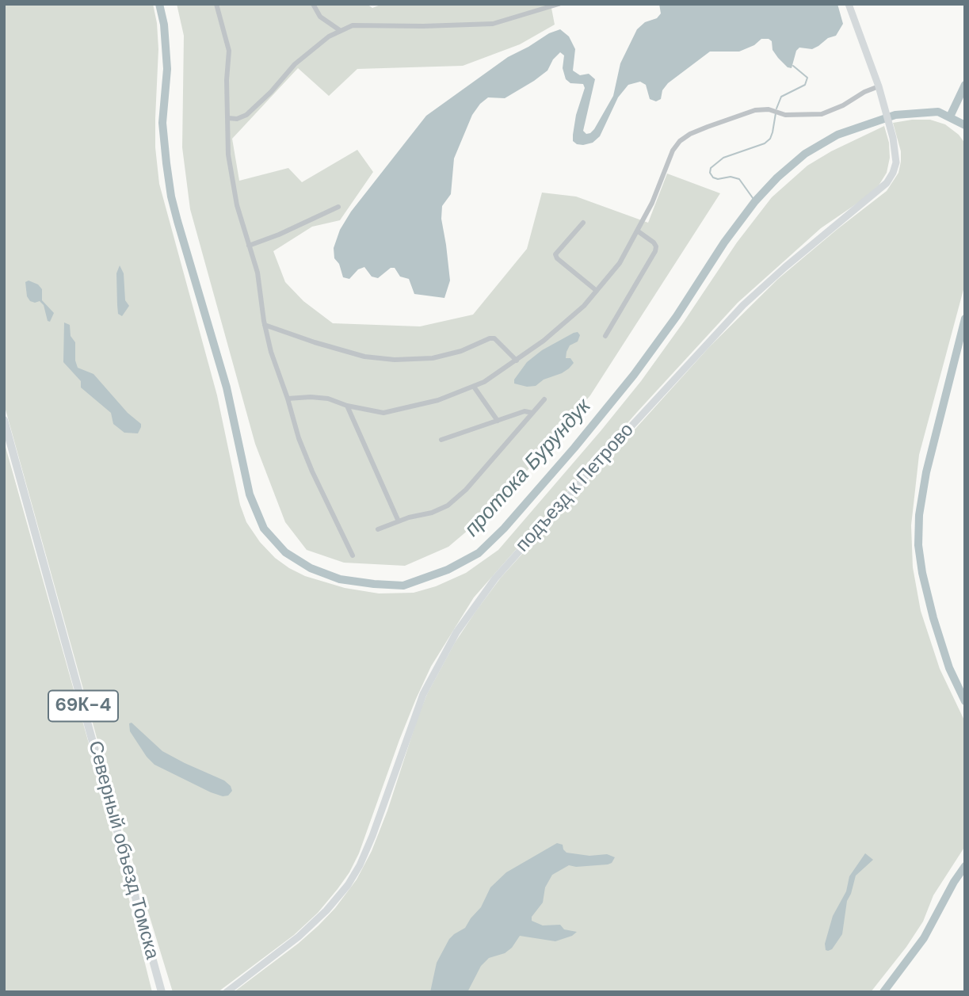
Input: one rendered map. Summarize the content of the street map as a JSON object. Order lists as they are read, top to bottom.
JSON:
{
  "streets": {
    "main road": ["69К-4", "Северный объезд Томска"],
    "street": ["подъезд к Петрово"]
  },
  "water": ["протока Бурундук"]
}
